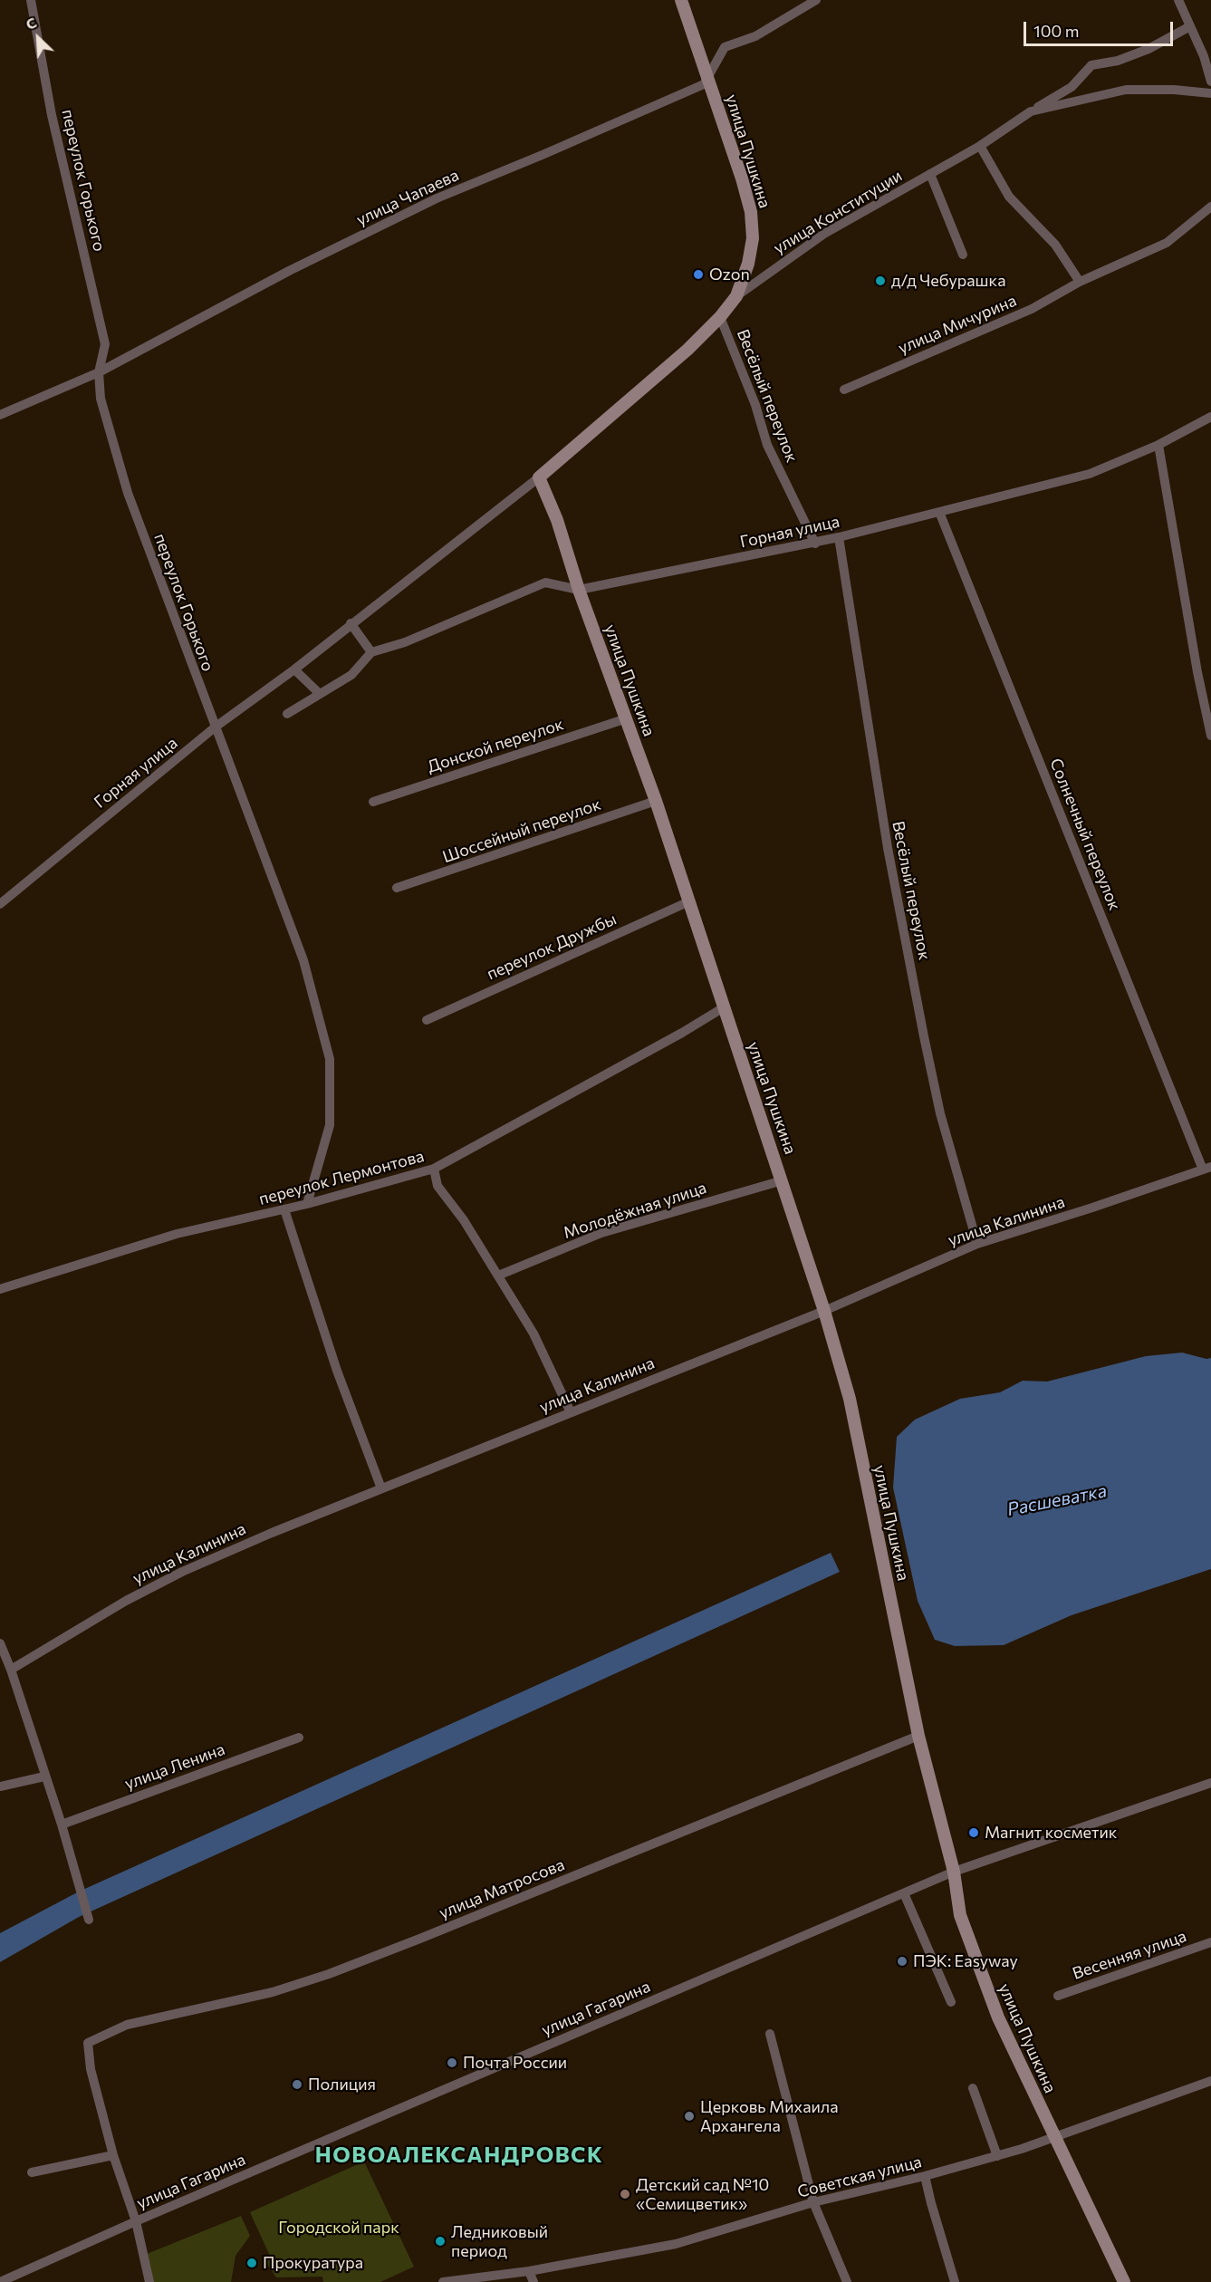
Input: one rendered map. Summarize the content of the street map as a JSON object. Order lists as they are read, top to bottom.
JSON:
{
  "streets": {
    "main road": ["улица Пушкина"],
    "street": [
      "переулок Горького",
      "улица Чапаева",
      "улица Конституции",
      "улица Мичурина",
      "Весёлый переулок",
      "Горная улица",
      "Донской переулок",
      "Шоссейный переулок",
      "Солнечный переулок",
      "переулок Дружбы",
      "переулок Лермонтова",
      "Молодёжная улица",
      "улица Калинина",
      "улица Ленина",
      "улица Матросова",
      "Весенняя улица",
      "улица Гагарина",
      "Советская улица"
    ]
  },
  "crossings": [
    ["улица Пушкина", "улица Чапаева"],
    ["улица Пушкина", "улица Конституции"],
    ["улица Пушкина", "Весёлый переулок"],
    ["улица Пушкина", "Горная улица"],
    ["улица Пушкина", "Донской переулок"],
    ["улица Пушкина", "Шоссейный переулок"],
    ["улица Пушкина", "переулок Дружбы"],
    ["улица Пушкина", "переулок Лермонтова"],
    ["улица Пушкина", "Молодёжная улица"],
    ["улица Пушкина", "улица Калинина"],
    ["улица Пушкина", "улица Матросова"],
    ["улица Пушкина", "улица Гагарина"],
    ["улица Пушкина", "Советская улица"],
    ["переулок Горького", "улица Чапаева"],
    ["переулок Горького", "Горная улица"],
    ["переулок Горького", "переулок Лермонтова"],
    ["Весёлый переулок", "Горная улица"],
    ["Весёлый переулок", "улица Калинина"],
    ["Горная улица", "Солнечный переулок"],
    ["Солнечный переулок", "улица Калинина"]
  ],
  "districts": ["НОВОАЛЕКСАНДРОВСК"],
  "water": ["Расшеватка"],
  "parks": ["Городской парк"],
  "places": [
    "Ozon",
    "д/д Чебурашка",
    "Магнит косметик",
    "ПЭК: Easyway",
    "Почта России",
    "Полиция",
    "Церковь Михаила Архангела",
    "Детский сад №10 «Семицветик»",
    "Ледниковый период",
    "Прокуратура"
  ],
  "scale_bar": "100 m",
  "north": "top left"
}
